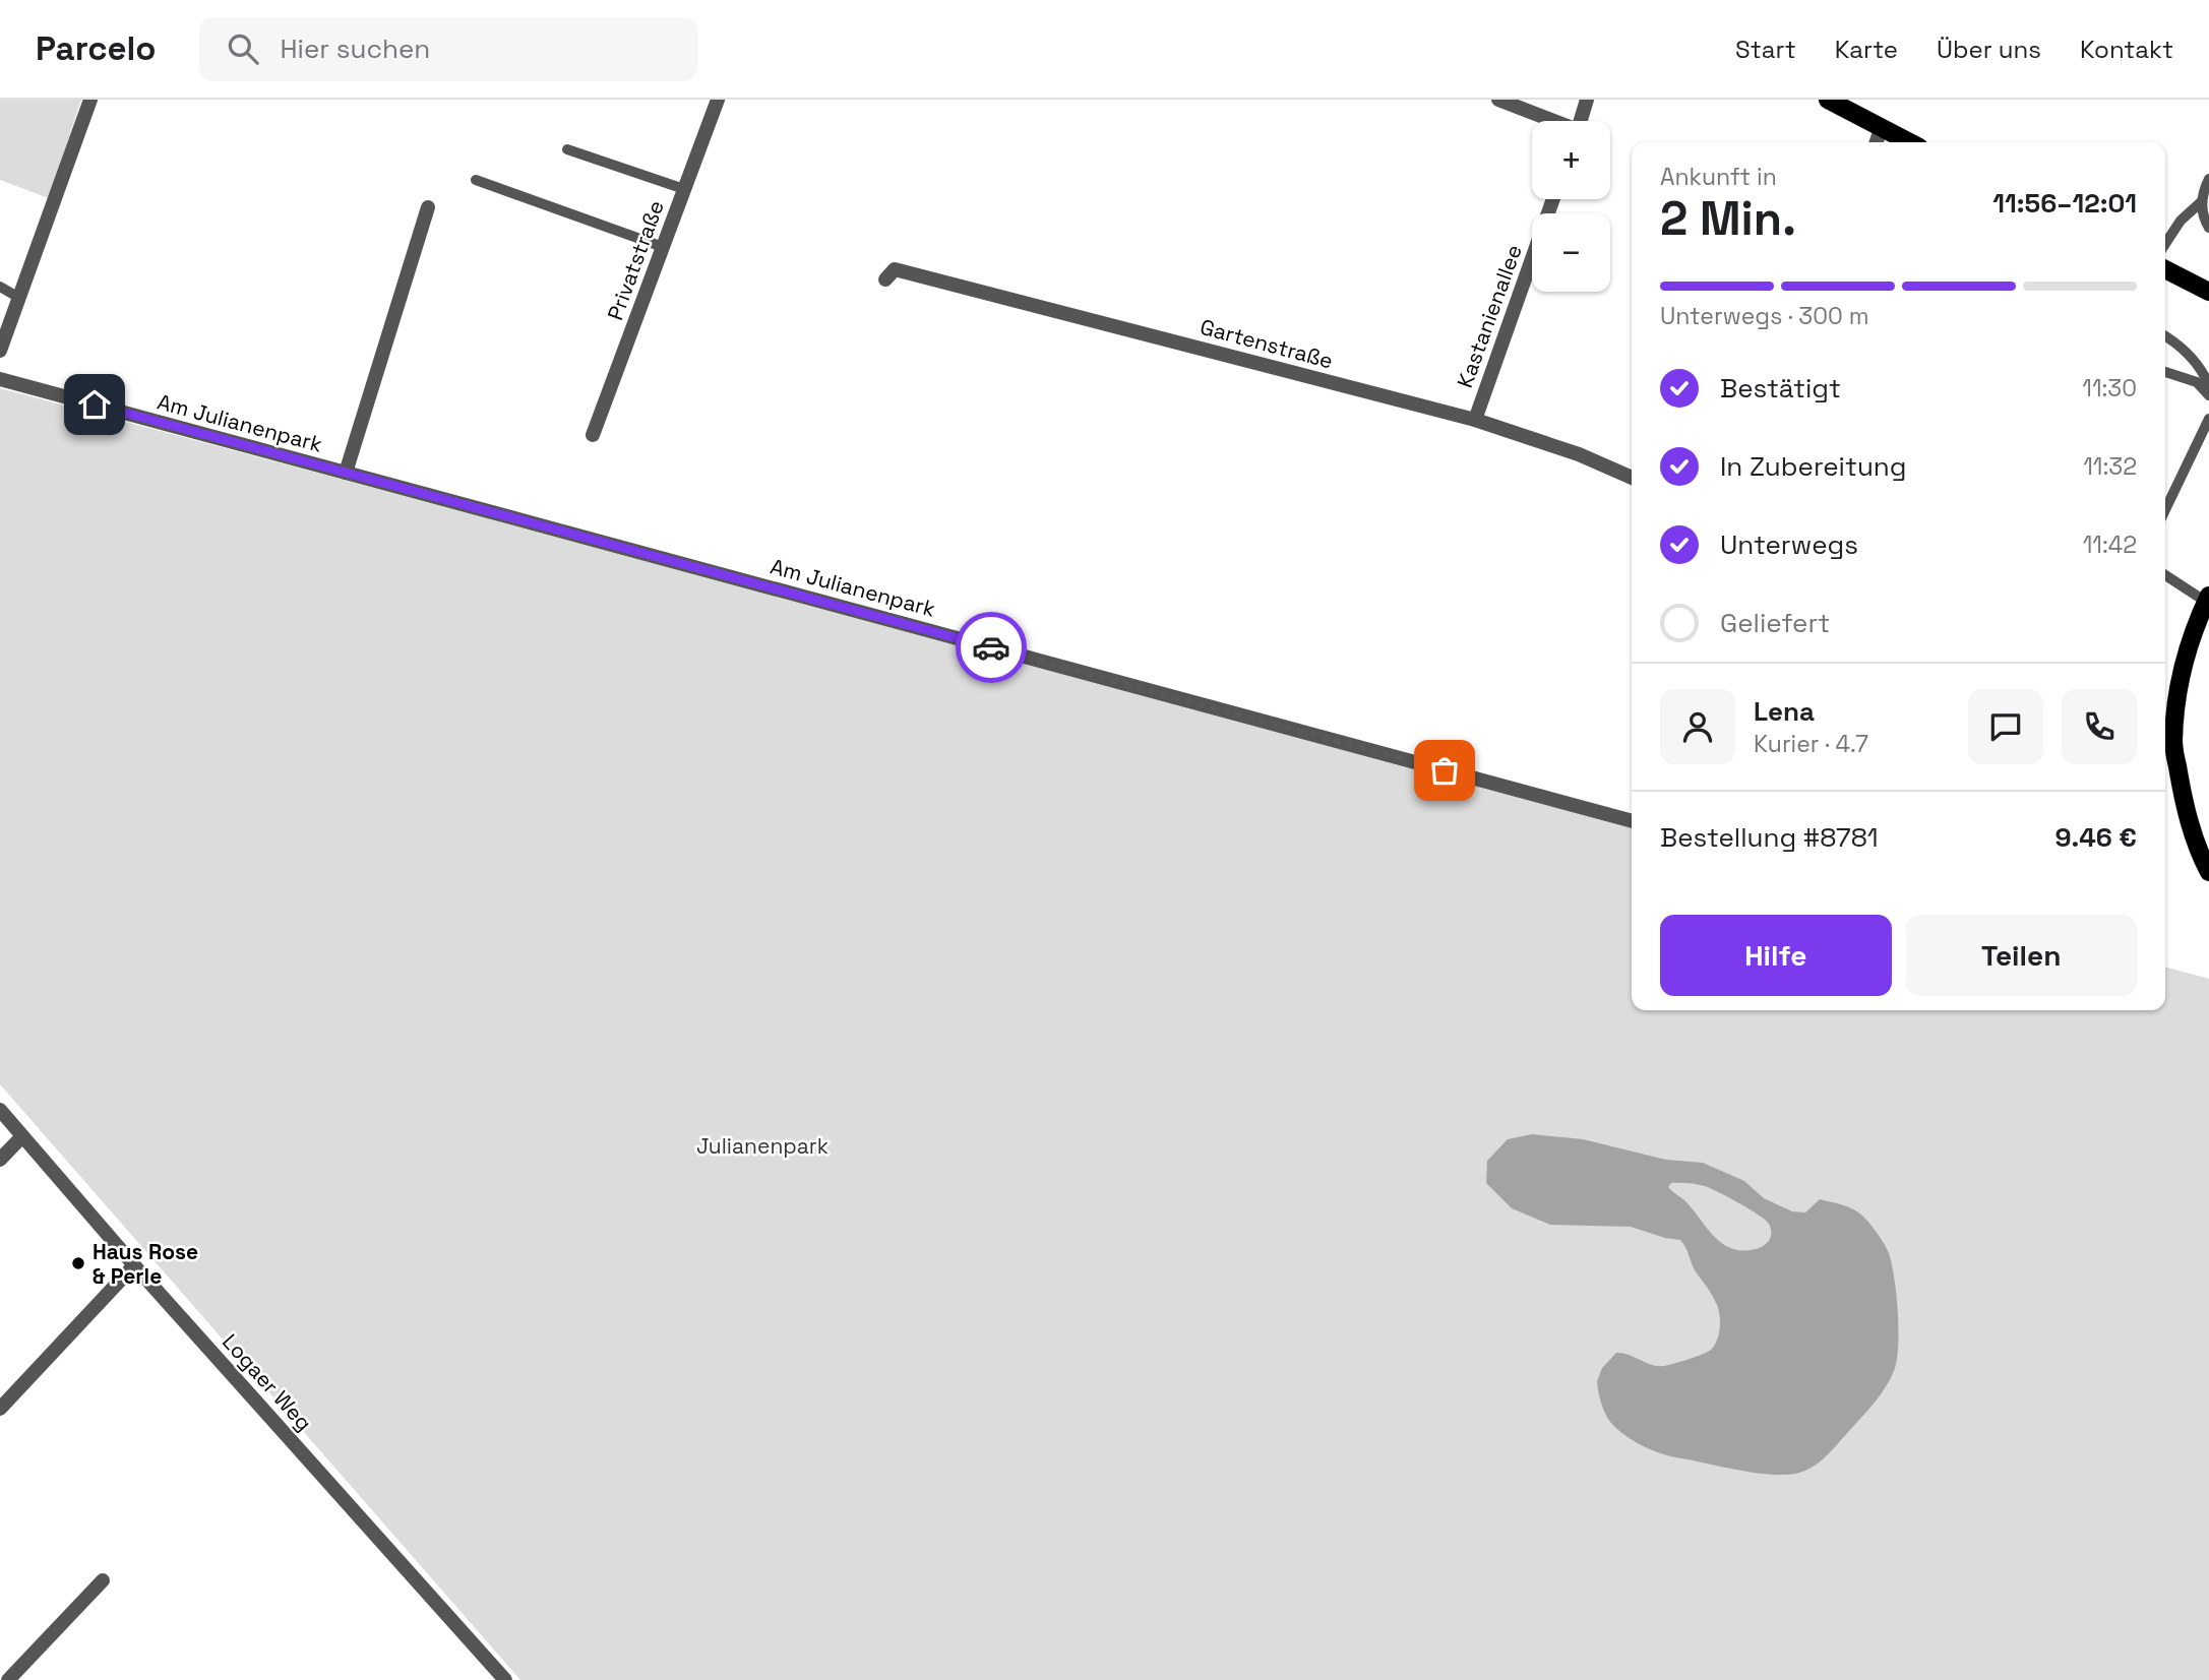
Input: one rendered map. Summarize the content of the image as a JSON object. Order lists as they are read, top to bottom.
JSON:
{
  "streets": {
    "street": [
      "Privatstraße",
      "Kastanienallee",
      "Gartenstraße",
      "Am Julianenpark",
      "Logaer Weg"
    ]
  },
  "crossings": [
    ["Kastanienallee", "Gartenstraße"]
  ],
  "parks": ["Julianenpark"],
  "places": ["Haus Rose & Perle"],
  "page": {
    "header": "Parcelo",
    "search": "Hier suchen",
    "nav": [
      "Start",
      "Karte",
      "Über uns",
      "Kontakt"
    ],
    "map_buttons": ["+", "−"],
    "heading": ["2 Min.", "Ankunft in", "11:56–12:01"],
    "panel": [
      "Lena",
      "Kurier · 4.7",
      "Bestellung #8781",
      "9.46 €"
    ],
    "bar": "Unterwegs · 300 m",
    "list": [
      ["Bestätigt", "11:30"],
      ["In Zubereitung", "11:32"],
      ["Unterwegs", "11:42"],
      "Geliefert"
    ],
    "buttons": ["Hilfe", "Teilen"]
  }
}
